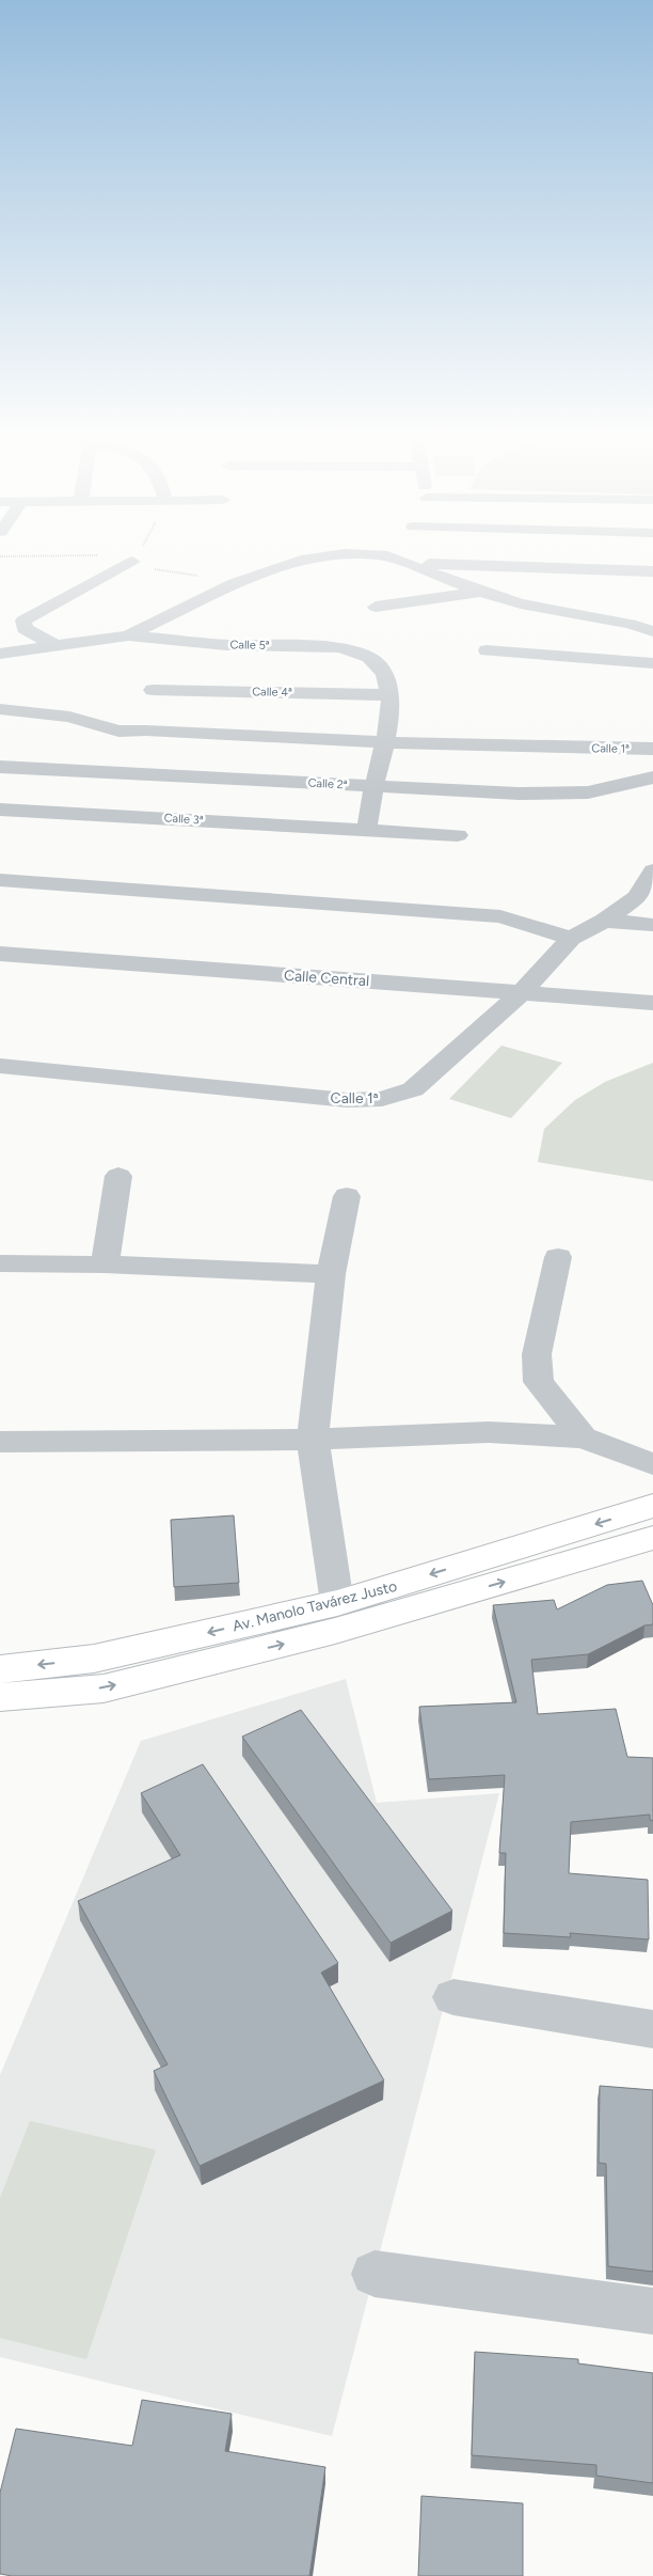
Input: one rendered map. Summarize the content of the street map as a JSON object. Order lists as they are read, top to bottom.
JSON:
{
  "streets": {
    "main road": ["Av. Manolo Tavárez Justo"],
    "street": [
      "Calle 5ª",
      "Calle 4ª",
      "Calle 1ª",
      "Calle 2ª",
      "Calle 3ª",
      "Calle Central"
    ]
  },
  "crossings": [
    ["Calle 5ª", "Calle 4ª"],
    ["Calle 1ª", "Calle 2ª"],
    ["Calle 1ª", "Calle Central"]
  ]
}
